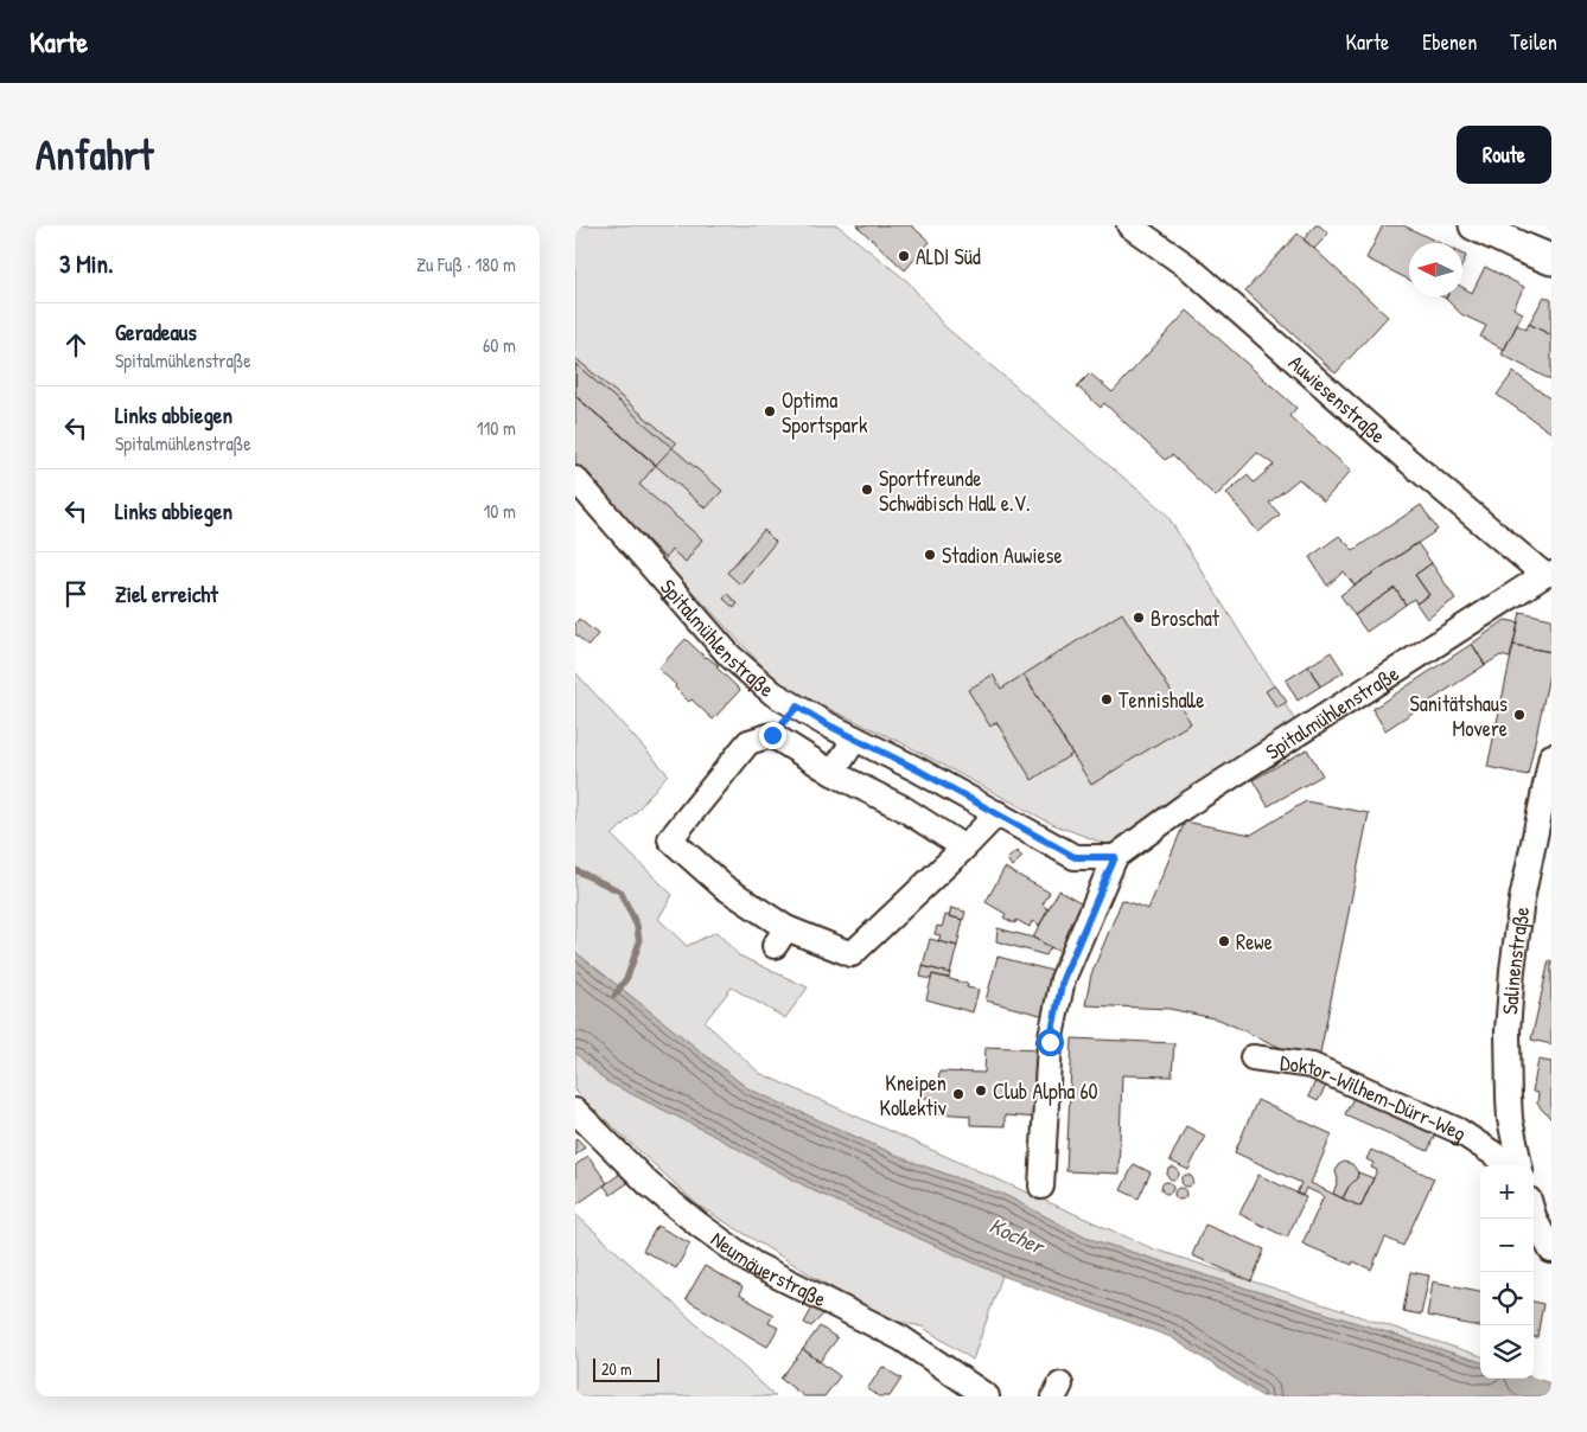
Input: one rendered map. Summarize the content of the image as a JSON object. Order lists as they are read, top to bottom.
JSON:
{
  "streets": {
    "street": [
      "Auwiesenstraße",
      "Spitalmühlenstraße",
      "Salinenstraße",
      "Doktor-Wilhem-Dürr-Weg",
      "Neumäuerstraße"
    ]
  },
  "crossings": [
    ["Auwiesenstraße", "Spitalmühlenstraße"]
  ],
  "water": ["Kocher"],
  "places": [
    "ALDI Süd",
    "Optima Sportspark",
    "Sportfreunde Schwäbisch Hall e.V.",
    "Stadion Auwiese",
    "Broschat",
    "Tennishalle",
    "Sanitätshaus Movere",
    "Rewe",
    "Club Alpha 60",
    "Kneipen Kollektiv"
  ],
  "scale_bar": "20 m",
  "north": "left",
  "page": {
    "header": "Karte",
    "nav": ["Karte", "Ebenen", "Teilen"],
    "buttons": "Route",
    "title": "Anfahrt",
    "heading": ["3 Min.", "Zu Fuß · 180 m"],
    "list": [
      ["Geradeaus", "Spitalmühlenstraße", "60 m"],
      ["Links abbiegen", "Spitalmühlenstraße", "110 m"],
      ["Links abbiegen", "10 m"],
      "Ziel erreicht"
    ],
    "map_buttons": ["+", "−"],
    "scale": "20 m"
  }
}
